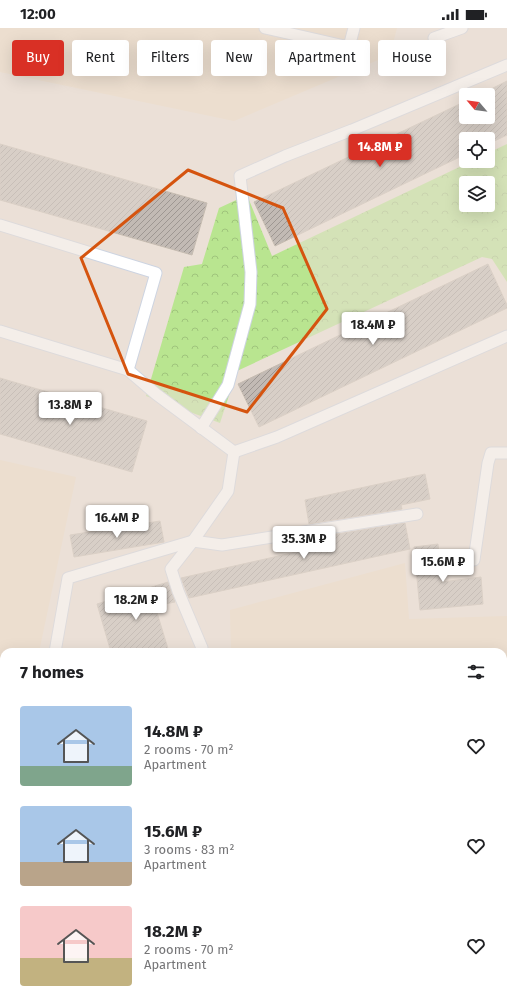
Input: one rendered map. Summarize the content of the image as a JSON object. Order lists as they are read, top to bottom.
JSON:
{
  "north": "top left",
  "page": {
    "status": "12:00",
    "chip": [
      "Buy",
      "Rent",
      "Filters",
      "New",
      "Apartment",
      "House"
    ],
    "price": [
      "14.8M ₽",
      "18.4M ₽",
      "13.8M ₽",
      "16.4M ₽",
      "35.3M ₽",
      "15.6M ₽",
      "18.2M ₽"
    ],
    "heading": "7 homes",
    "list": [
      {
        "name": "14.8M ₽",
        "note": "2 rooms · 70 m² · Apartment"
      },
      {
        "name": "15.6M ₽",
        "note": "3 rooms · 83 m² · Apartment"
      },
      {
        "name": "18.2M ₽",
        "note": "2 rooms · 70 m² · Apartment"
      }
    ]
  }
}
